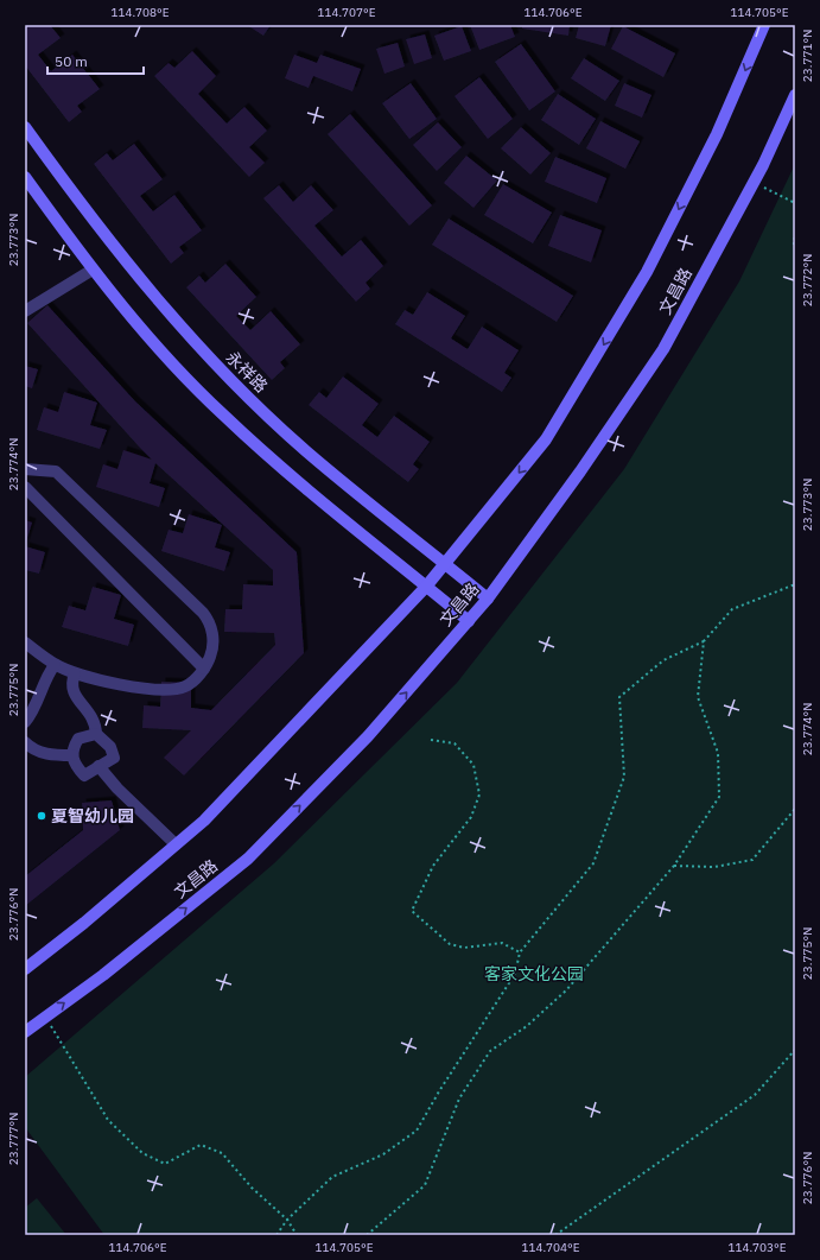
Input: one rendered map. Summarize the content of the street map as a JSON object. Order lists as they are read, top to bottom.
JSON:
{
  "streets": {
    "street": ["文昌路", "永祥路"]
  },
  "crossings": [
    ["文昌路", "永祥路"]
  ],
  "parks": ["客家文化公园"],
  "places": ["夏智幼儿园"],
  "scale_bar": "50 m",
  "coordinates": [
    "114.708°E",
    "114.707°E",
    "114.706°E",
    "114.705°E",
    "23.771°N",
    "23.773°N",
    "23.772°N",
    "23.774°N",
    "23.775°N",
    "23.776°N",
    "23.777°N",
    "114.704°E",
    "114.703°E"
  ]
}
